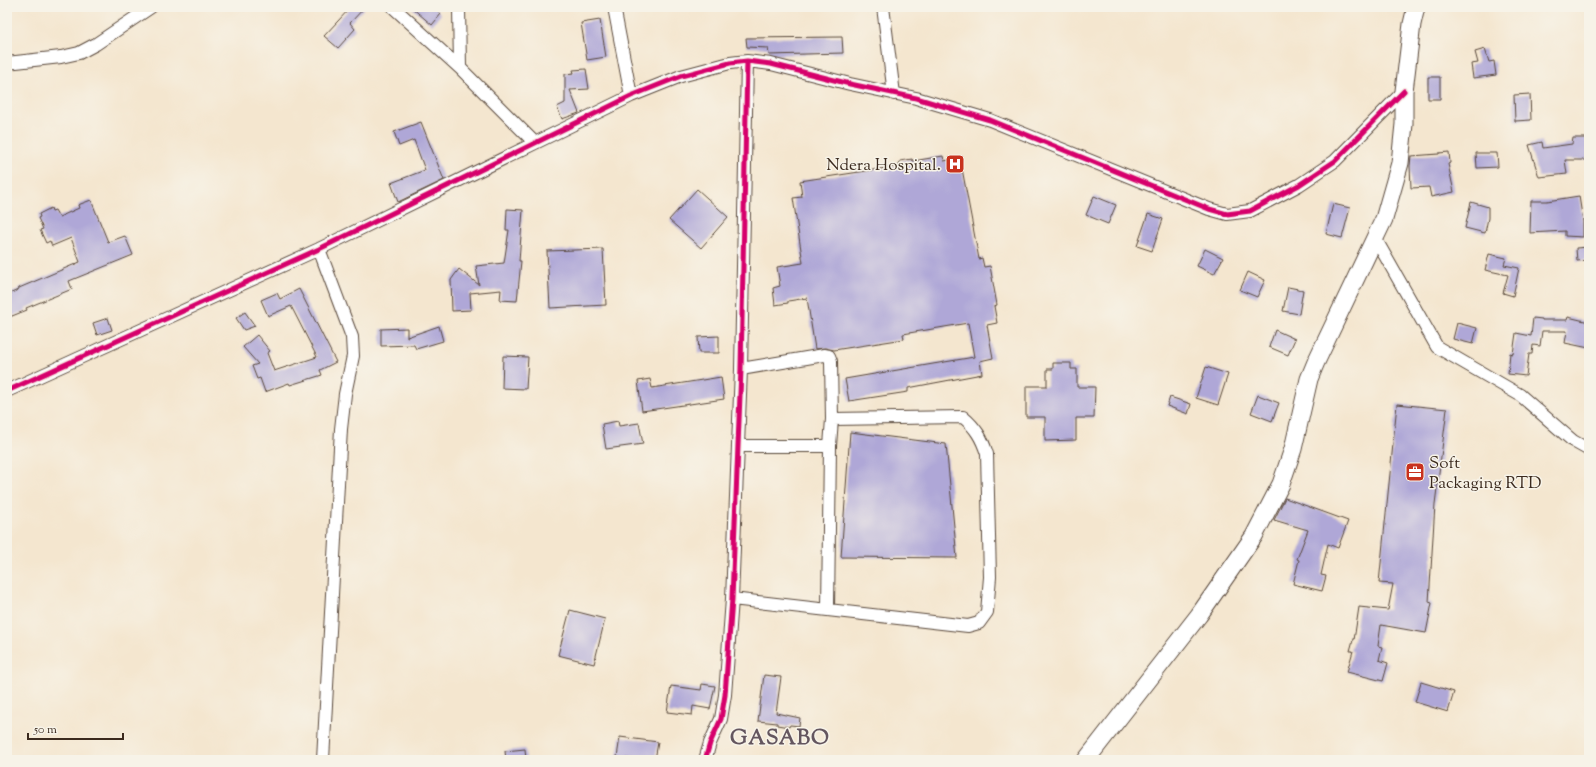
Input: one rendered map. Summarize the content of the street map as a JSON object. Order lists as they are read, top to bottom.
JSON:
{
  "districts": ["GASABO"],
  "places": {
    "hospital": ["Ndera Hospital."],
    "office": ["Soft Packaging RTD"]
  },
  "scale_bar": "50 m"
}
